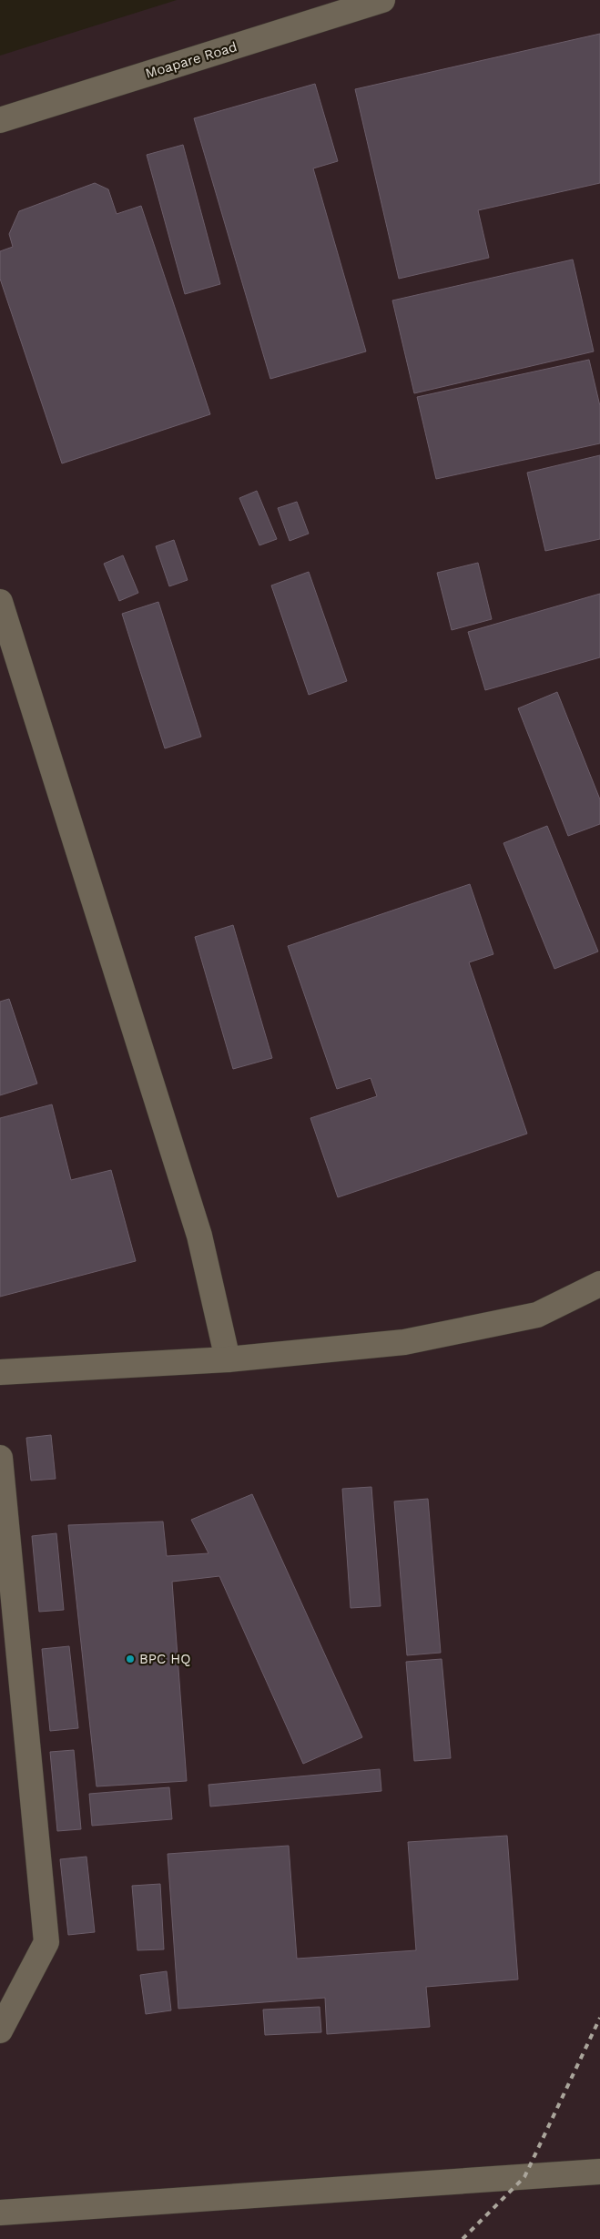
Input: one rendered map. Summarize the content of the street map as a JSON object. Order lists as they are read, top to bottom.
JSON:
{
  "streets": {
    "street": ["Moapare Road"]
  },
  "places": ["BPC HQ"]
}
